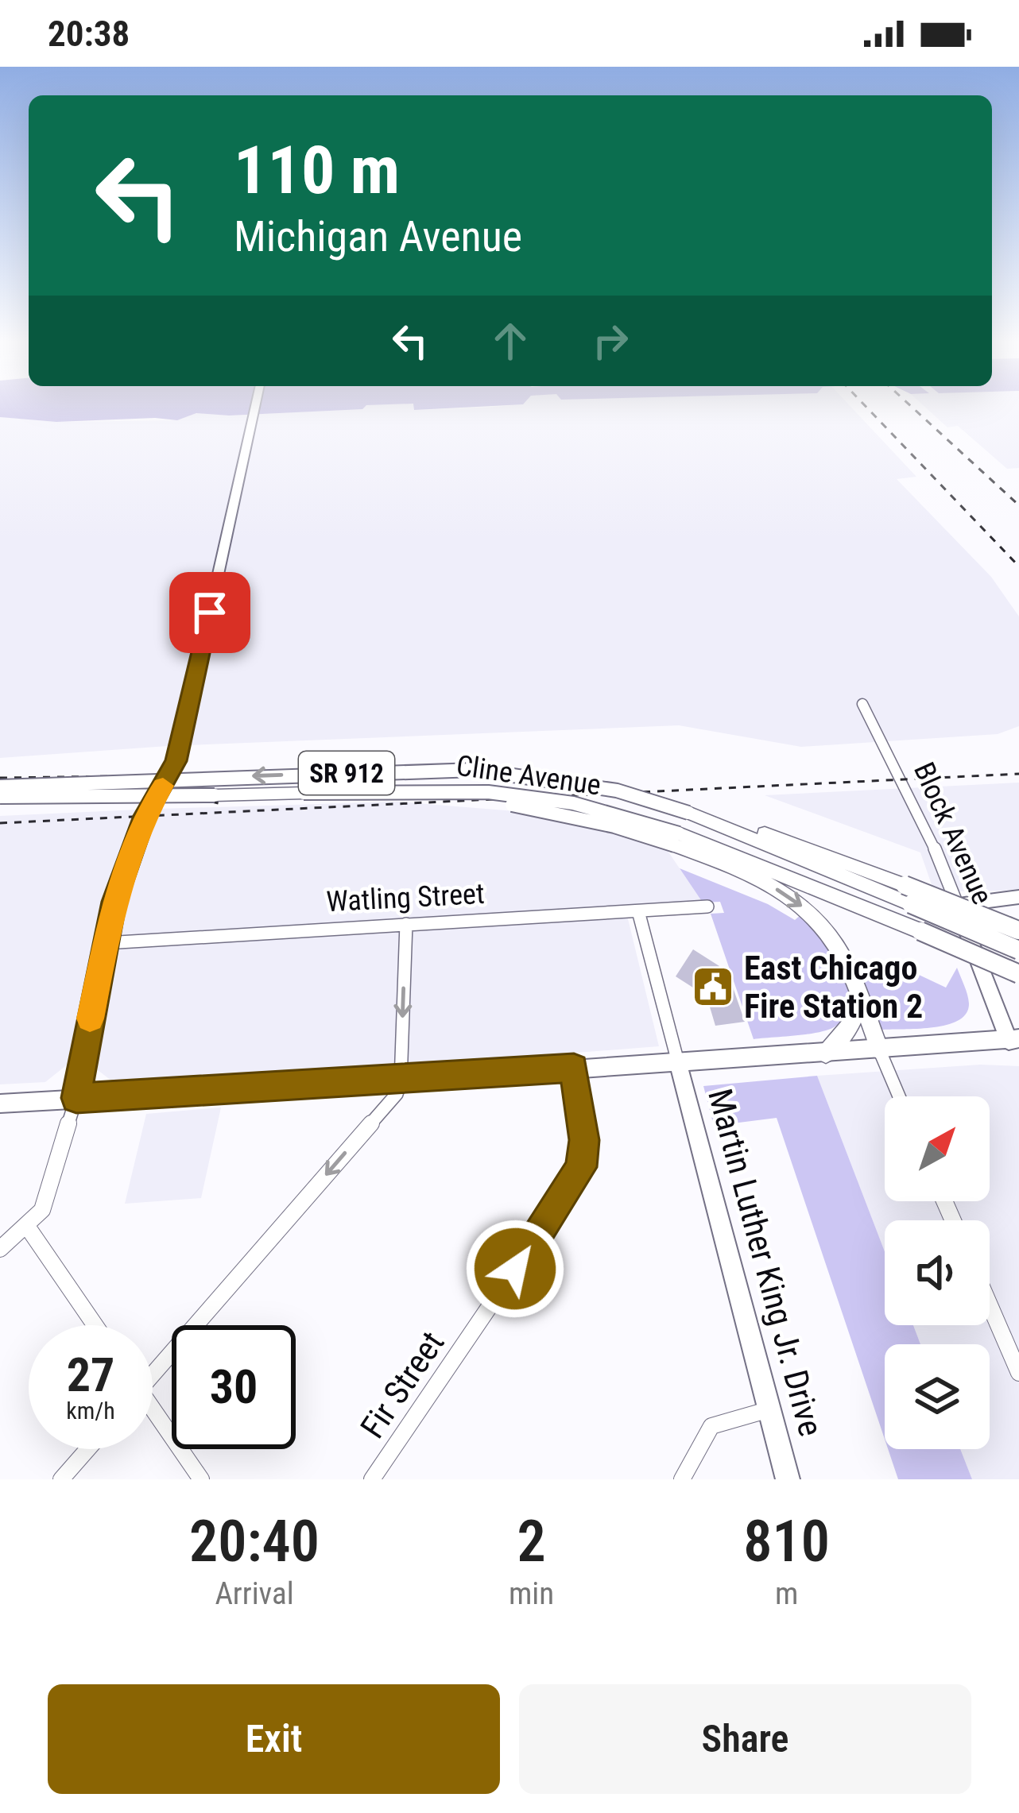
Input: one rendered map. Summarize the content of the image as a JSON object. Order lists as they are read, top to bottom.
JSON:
{
  "streets": {
    "highway": ["SR 912", "Cline Avenue"],
    "main road": ["Block Avenue", "Martin Luther King Jr. Drive"],
    "street": ["Watling Street", "Fir Street"]
  },
  "places": {
    "public building": ["East Chicago Fire Station 2"]
  },
  "north": "top right",
  "page": {
    "status": "20:38",
    "turn": ["110 m", "Michigan Avenue"],
    "speed": "27 km/h",
    "limit": "30",
    "eta": [
      "20:40",
      "Arrival",
      "2",
      "min",
      "810",
      "m"
    ],
    "buttons": ["Exit", "Share"]
  }
}
